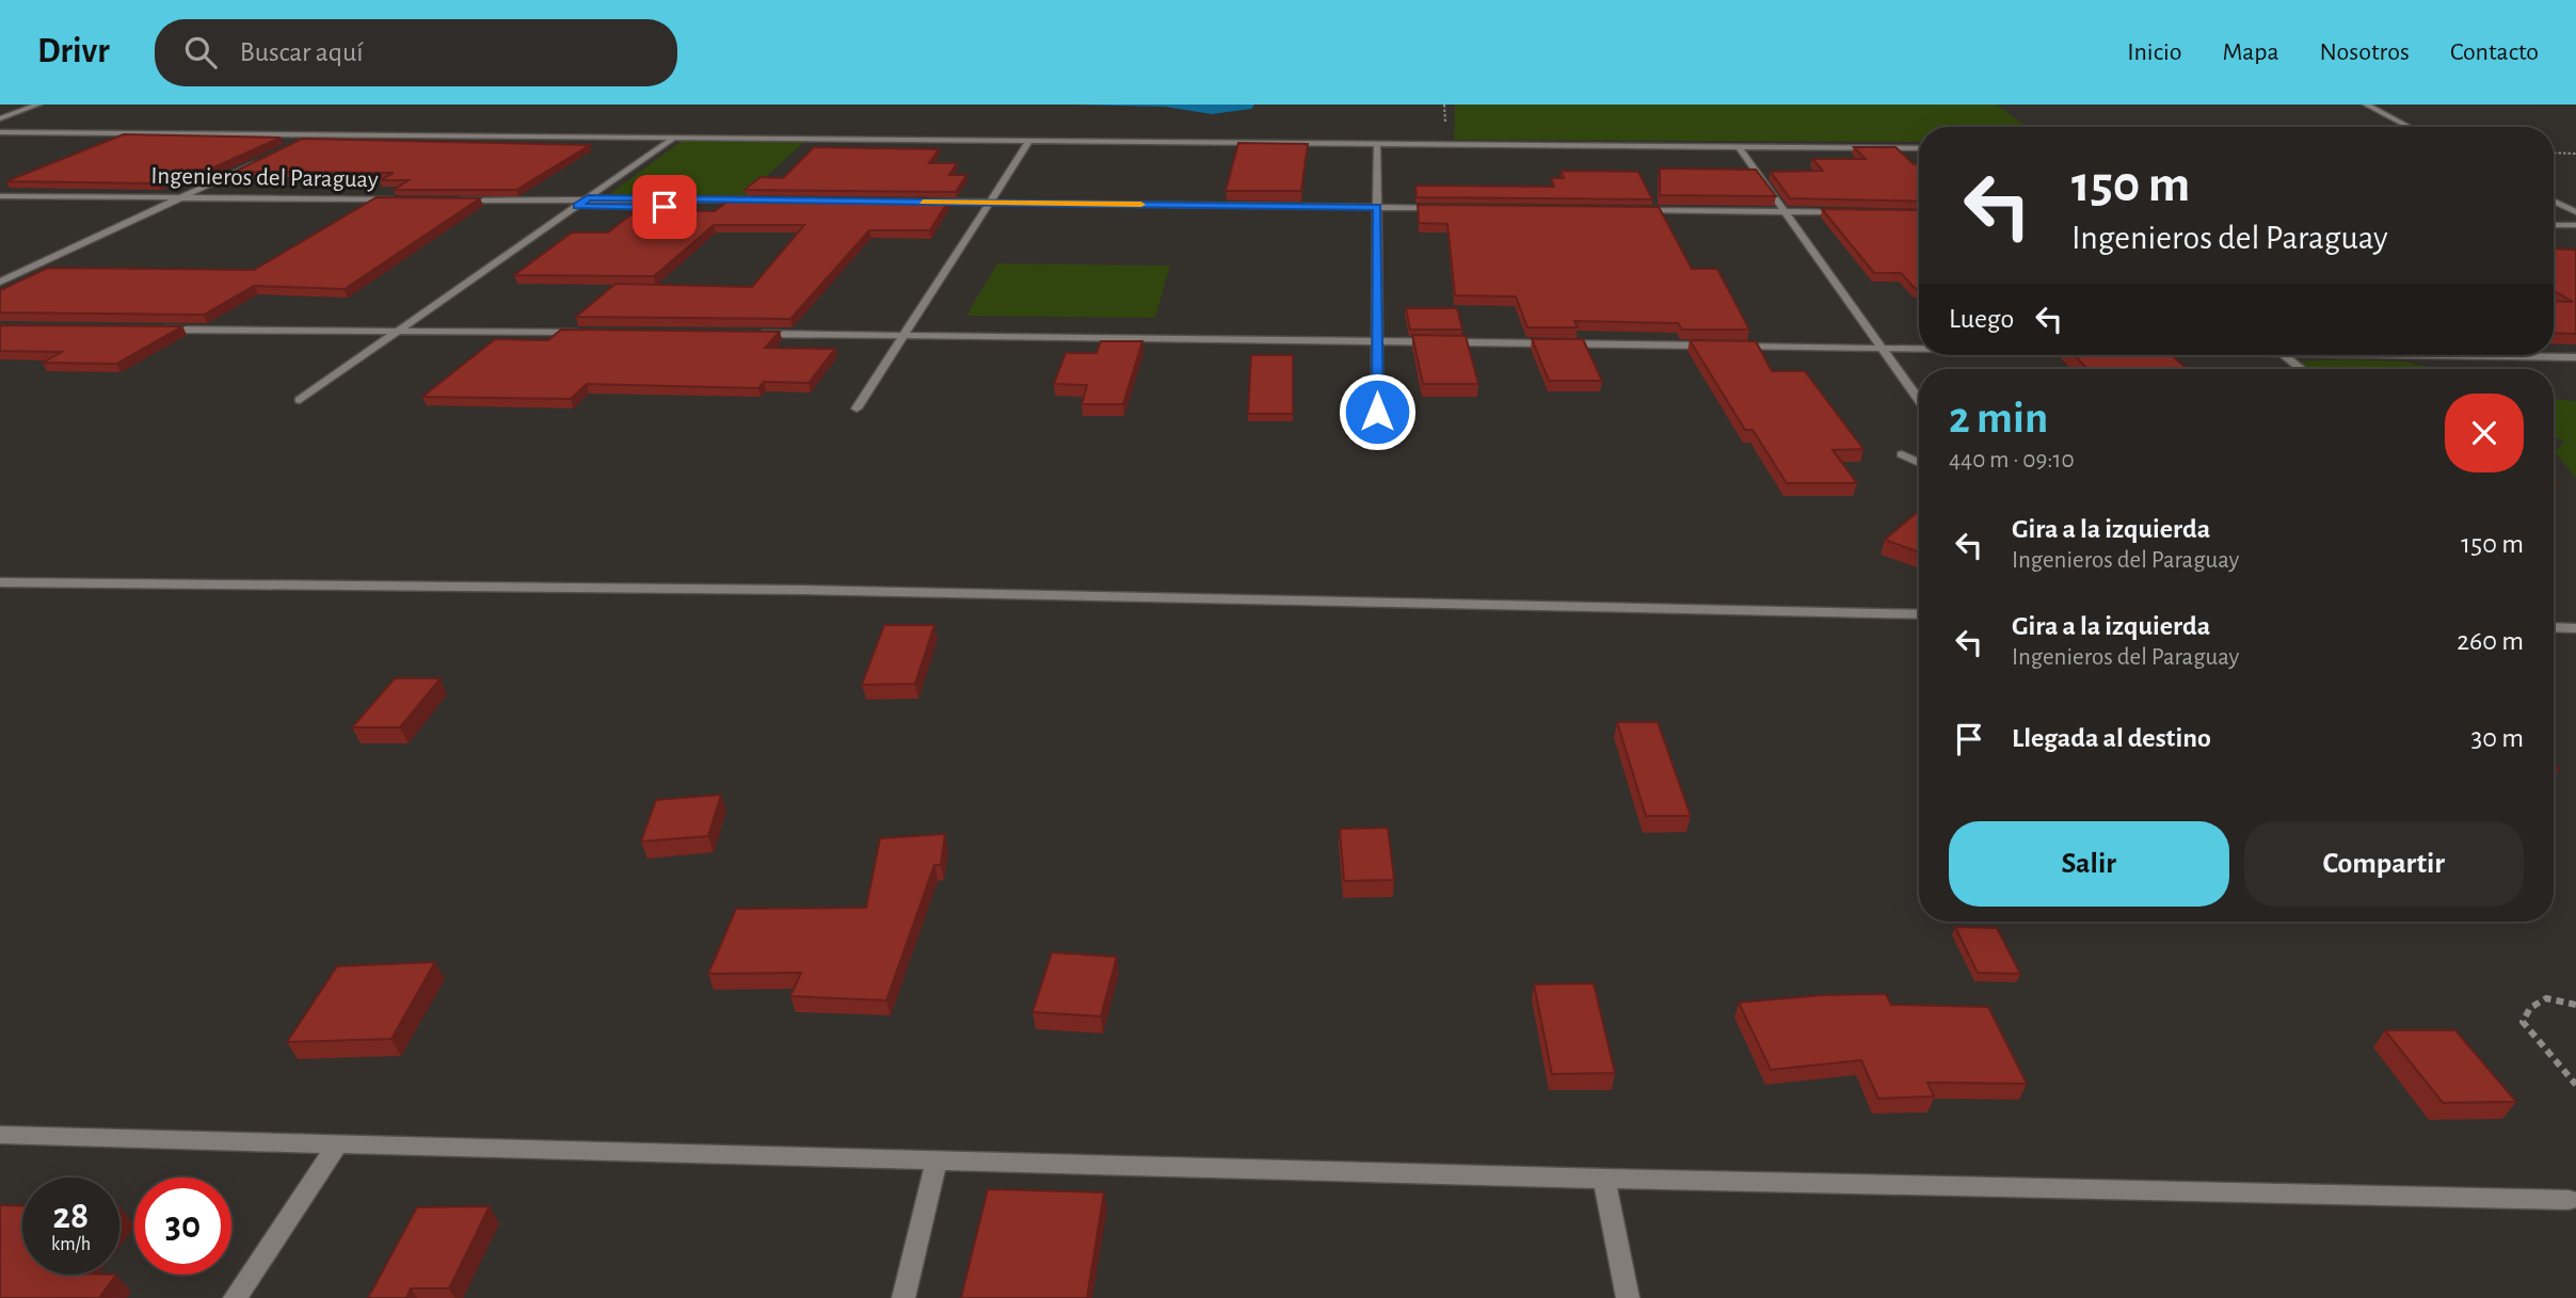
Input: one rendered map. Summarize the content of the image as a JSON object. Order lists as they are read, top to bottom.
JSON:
{
  "streets": {
    "street": ["Ingenieros del Paraguay"]
  },
  "page": {
    "header": "Drivr",
    "search": "Buscar aquí",
    "nav": [
      "Inicio",
      "Mapa",
      "Nosotros",
      "Contacto"
    ],
    "turn": ["150 m", "Ingenieros del Paraguay"],
    "then": "Luego",
    "heading": ["2 min", "440 m · 09:10"],
    "list": [
      {
        "name": "Gira a la izquierda",
        "note": "Ingenieros del Paraguay",
        "value": "150 m"
      },
      {
        "name": "Gira a la izquierda",
        "note": "Ingenieros del Paraguay",
        "value": "260 m"
      },
      {
        "name": "Llegada al destino",
        "value": "30 m"
      }
    ],
    "buttons": ["Salir", "Compartir"],
    "speed": "28 km/h",
    "limit": "30"
  }
}
